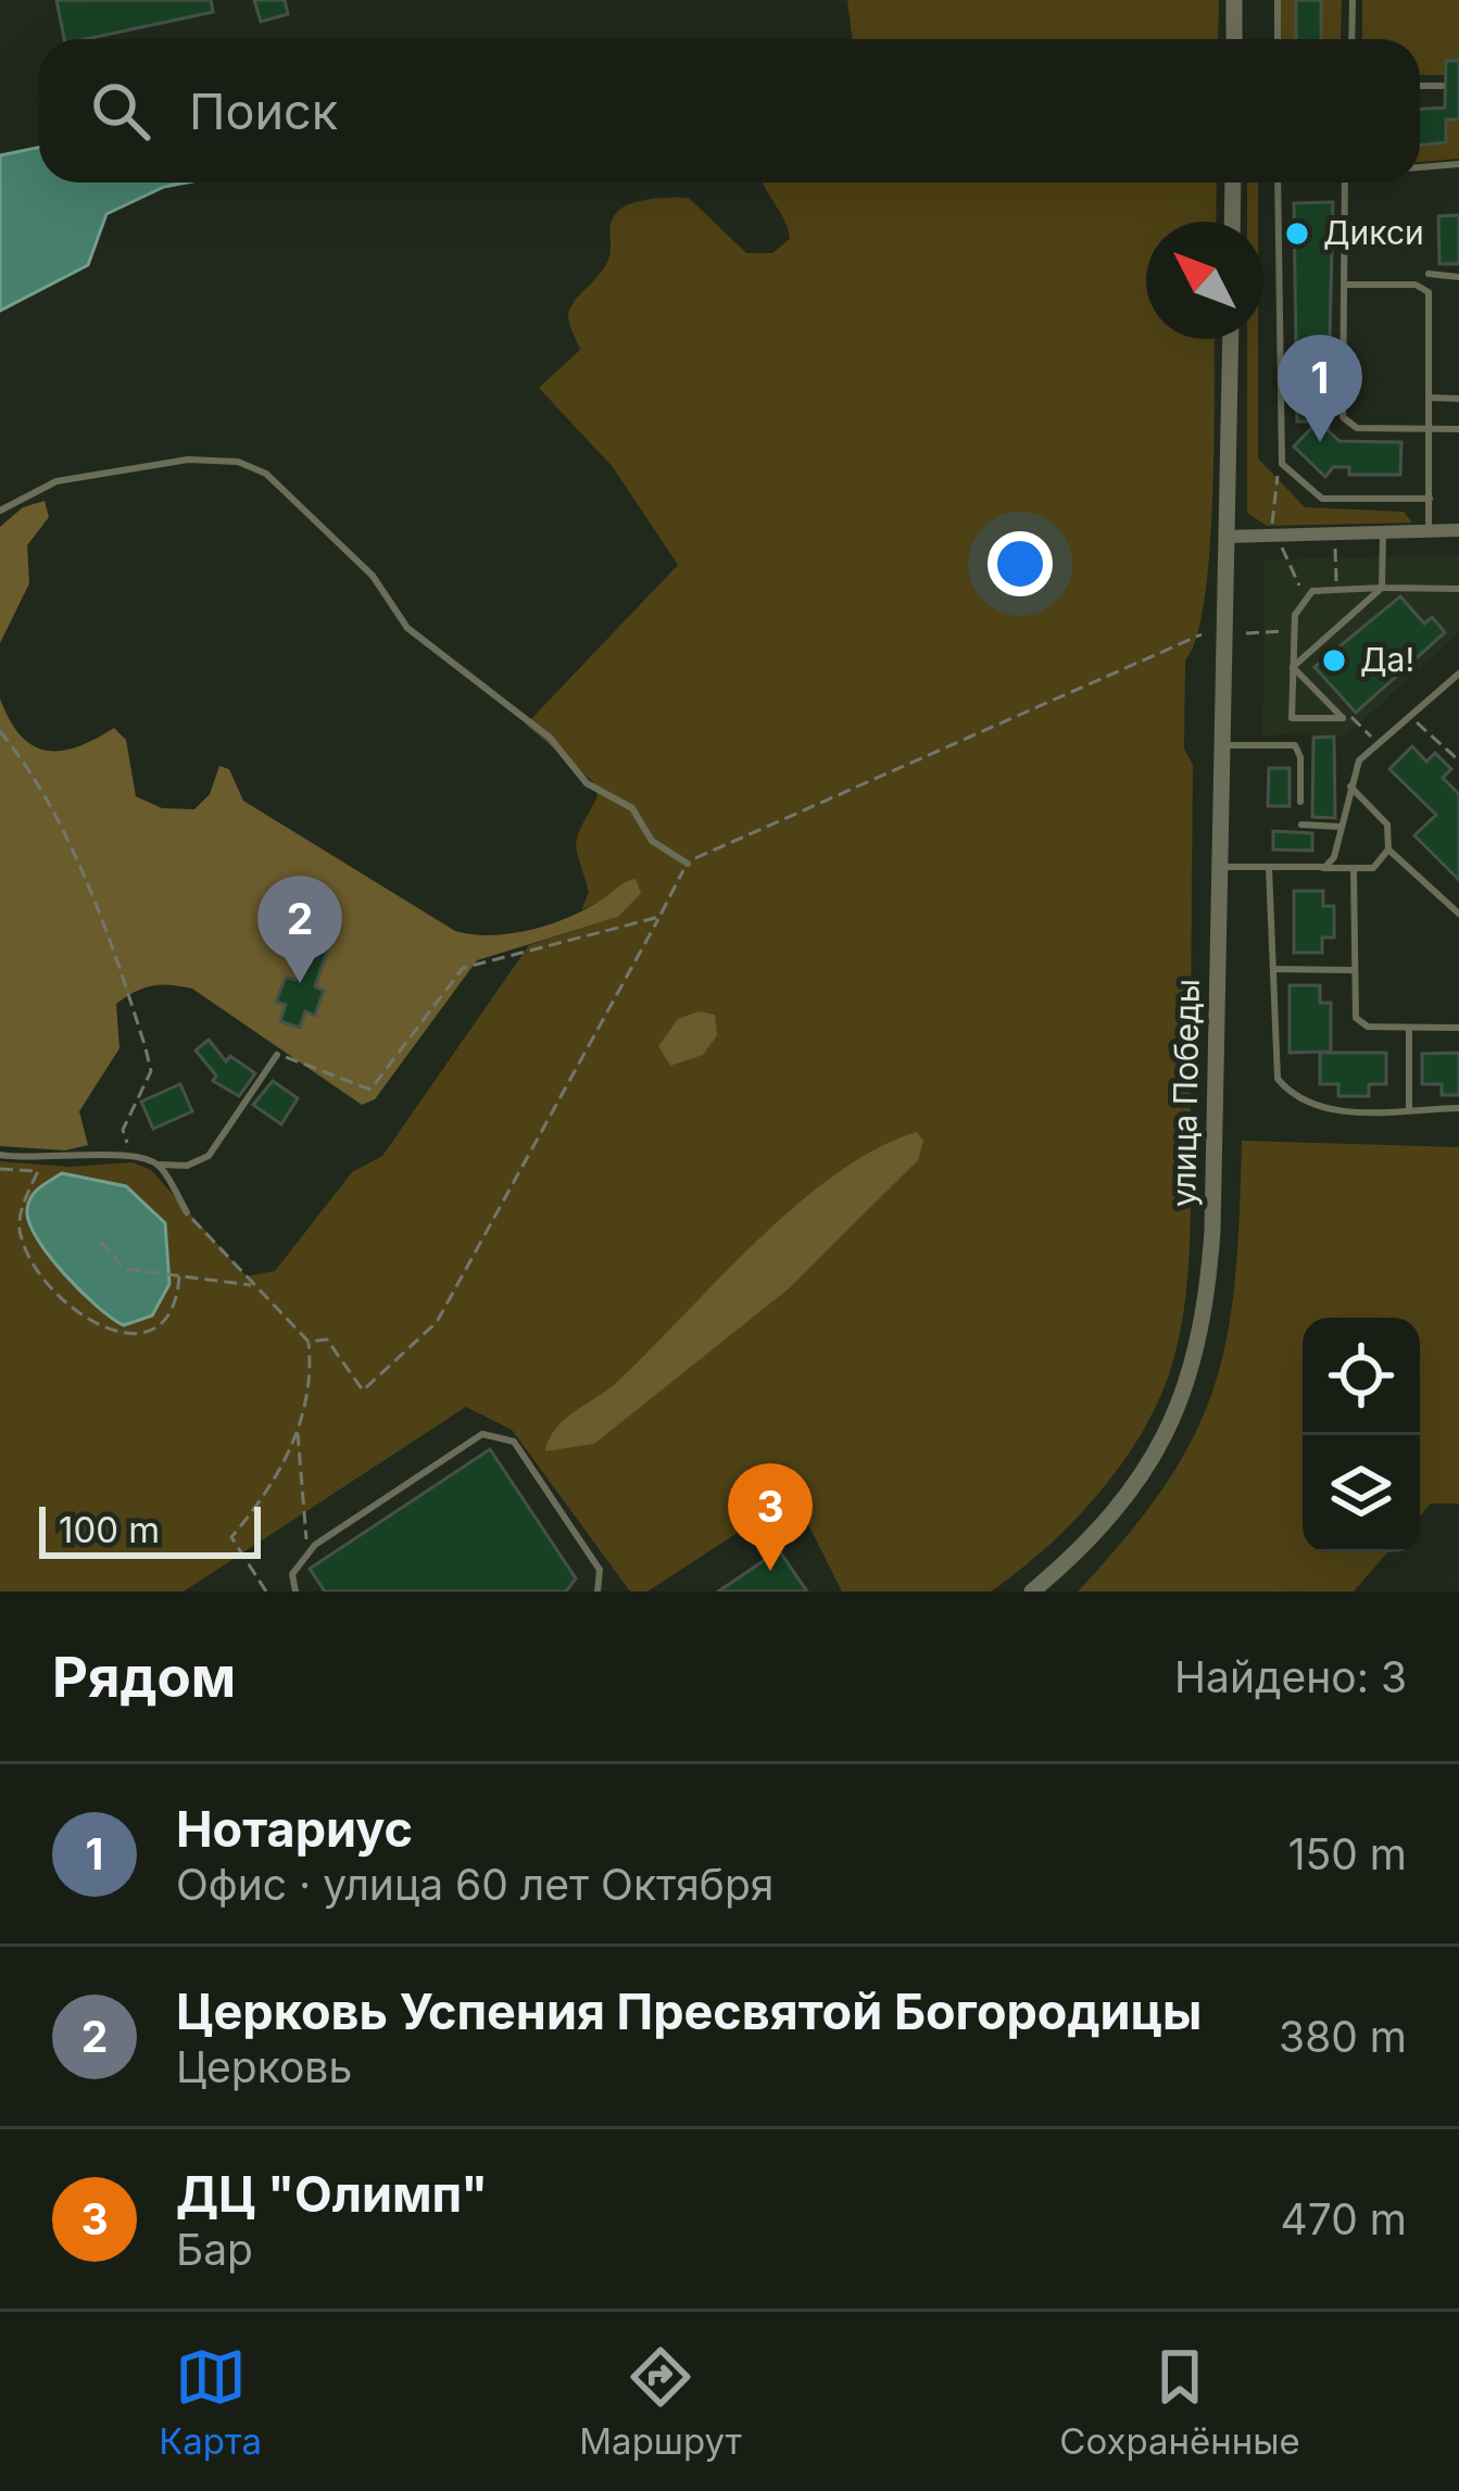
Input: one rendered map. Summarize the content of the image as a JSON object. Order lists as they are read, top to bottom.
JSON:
{
  "streets": {
    "street": ["улица Победы"]
  },
  "places": ["Дикси", "Да!"],
  "scale_bar": "100 m",
  "north": "top left",
  "page": {
    "search": "Поиск",
    "pins": ["1", "2", "3"],
    "scale": "100 m",
    "heading": ["Рядом", "Найдено: 3"],
    "list": [
      {
        "mark": "1",
        "name": "Нотариус",
        "note": "Офис · улица 60 лет Октября",
        "value": "150 m"
      },
      {
        "mark": "2",
        "name": "Церковь Успения Пресвятой Богородицы",
        "note": "Церковь",
        "value": "380 m"
      },
      {
        "mark": "3",
        "name": "ДЦ \"Олимп\"",
        "note": "Бар",
        "value": "470 m"
      }
    ],
    "nav": ["Карта", "Маршрут", "Сохранённые"]
  }
}
